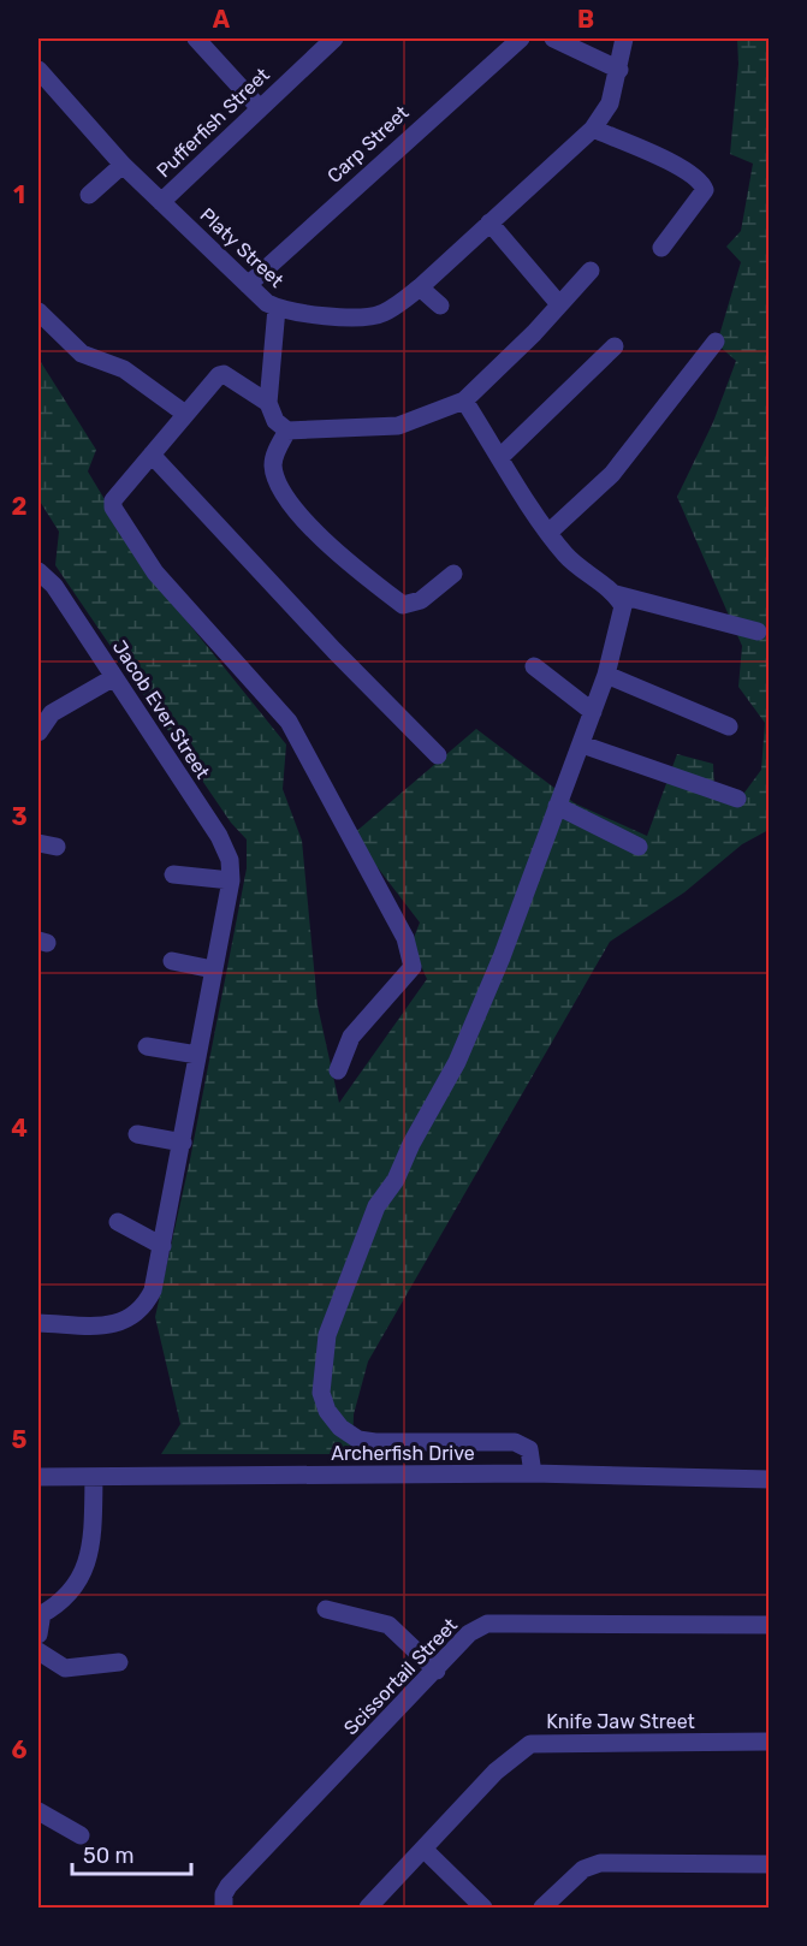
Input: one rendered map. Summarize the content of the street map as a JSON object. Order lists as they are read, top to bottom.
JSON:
{
  "streets": {
    "street": [
      "Pufferfish Street",
      "Carp Street",
      "Platy Street",
      "Jacob Ever Street",
      "Archerfish Drive",
      "Scissortail Street",
      "Knife Jaw Street"
    ]
  },
  "crossings": [
    ["Pufferfish Street", "Platy Street"],
    ["Carp Street", "Platy Street"]
  ],
  "scale_bar": "50 m",
  "grid": {
    "columns": ["A", "B"],
    "rows": [
      "1",
      "2",
      "3",
      "4",
      "5",
      "6"
    ]
  }
}
